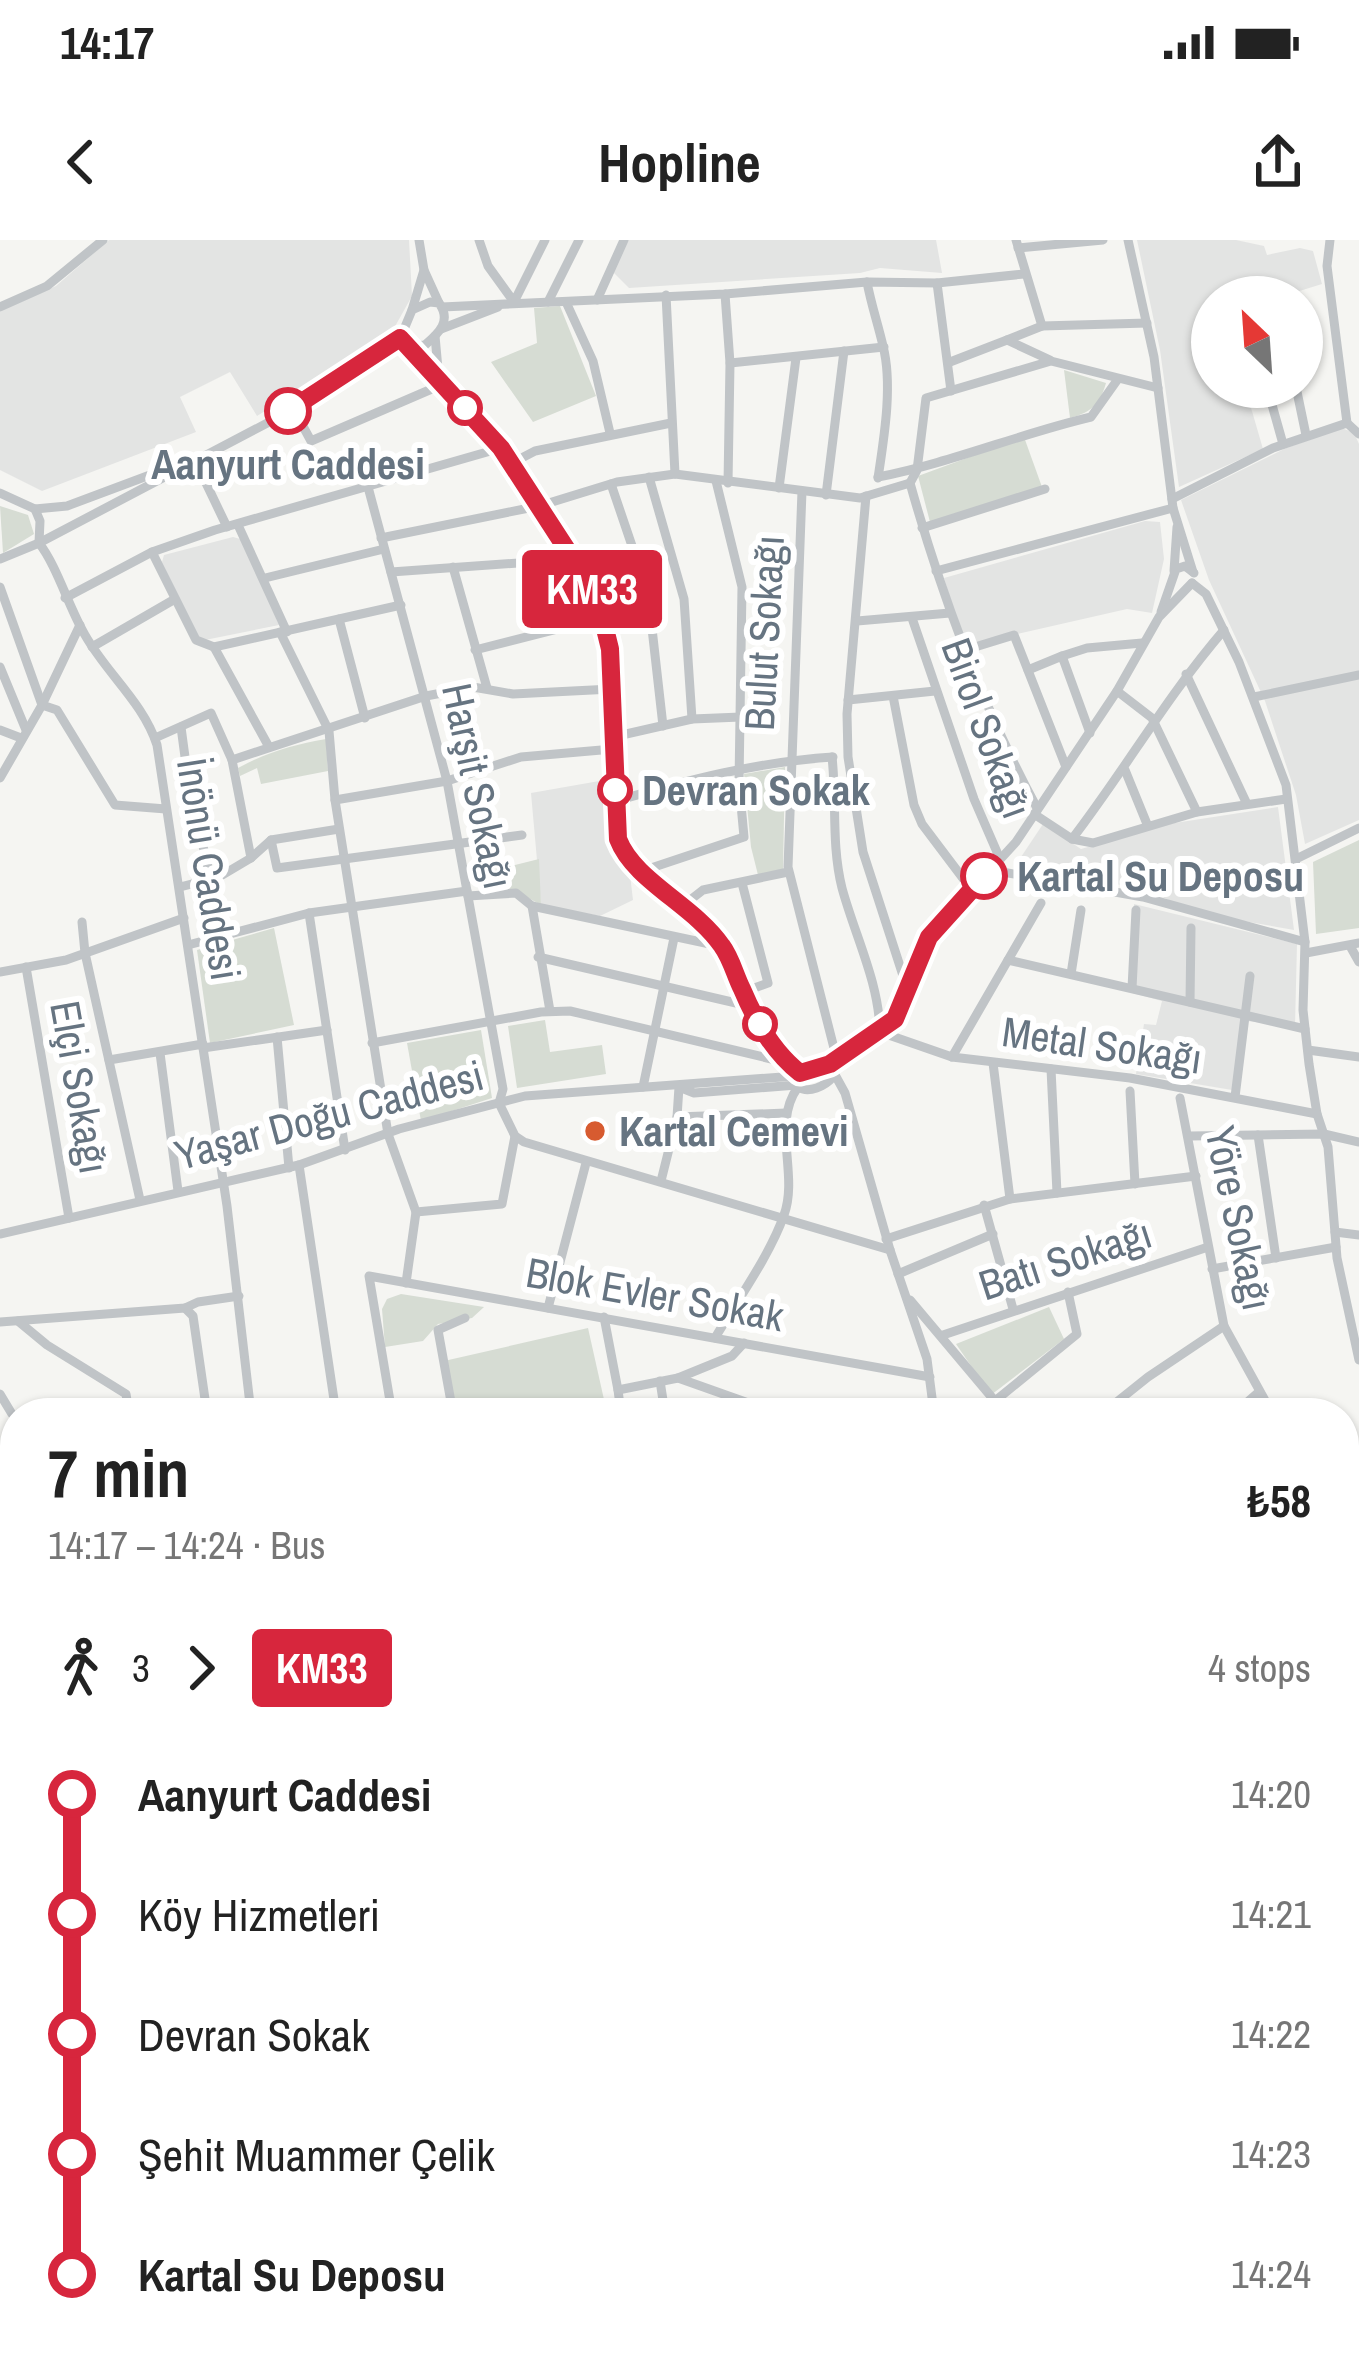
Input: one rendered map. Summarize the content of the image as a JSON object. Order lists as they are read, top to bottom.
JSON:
{
  "streets": {
    "street": [
      "Bulut Sokağı",
      "Birol Sokağı",
      "Harşit Sokağı",
      "İnönü Caddesi",
      "Metal Sokağı",
      "Elçi Sokağı",
      "Yaşar Doğu Caddesi",
      "Yöre Sokağı",
      "Batı Sokağı",
      "Blok Evler Sokak"
    ]
  },
  "crossings": [
    ["Bulut Sokağı", "Blok Evler Sokak"],
    ["Harşit Sokağı", "Yaşar Doğu Caddesi"],
    ["İnönü Caddesi", "Yaşar Doğu Caddesi"],
    ["Elçi Sokağı", "Yaşar Doğu Caddesi"],
    ["Yöre Sokağı", "Batı Sokağı"]
  ],
  "places": [
    "Aanyurt Caddesi",
    "Devran Sokak",
    "Kartal Su Deposu",
    "Kartal Cemevi"
  ],
  "lines": ["bus line KM33"],
  "north": "top left",
  "page": {
    "status": "14:17",
    "header": "Hopline",
    "on_map": "KM33",
    "heading": ["7 min", "14:17 – 14:24 · Bus", "₺58"],
    "legs": ["3", "KM33", "4 stops"],
    "list": [
      {
        "name": "Aanyurt Caddesi",
        "value": "14:20"
      },
      {
        "name": "Köy Hizmetleri",
        "value": "14:21"
      },
      {
        "name": "Devran Sokak",
        "value": "14:22"
      },
      {
        "name": "Şehit Muammer Çelik",
        "value": "14:23"
      },
      {
        "name": "Kartal Su Deposu",
        "value": "14:24"
      }
    ]
  }
}
